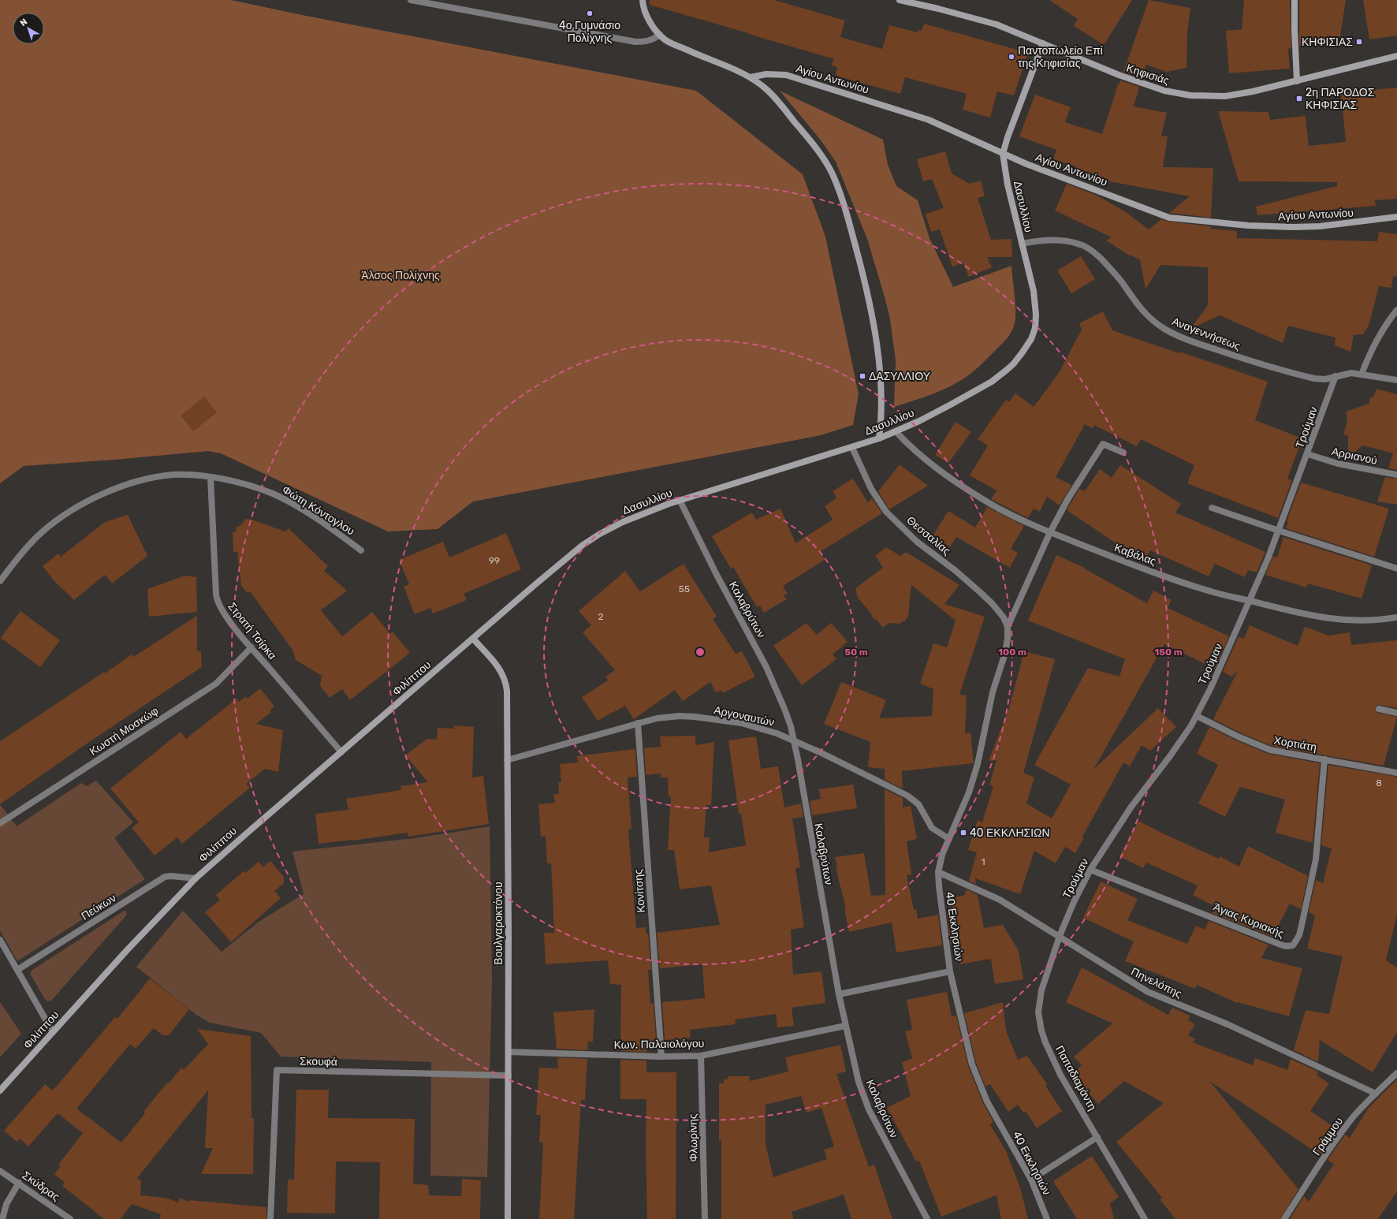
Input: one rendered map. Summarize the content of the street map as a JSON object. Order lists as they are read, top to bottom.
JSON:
{
  "streets": {
    "street": [
      "Κηφισιάς",
      "Αγίου Αντωνίου",
      "Δασυλλίου",
      "Αναγεννήσεως",
      "Τρούμαν",
      "Αρριανού",
      "Φώτη Κόντογλου",
      "Θεσσαλίας",
      "Καβάλας",
      "Καλαβρύτων",
      "Στρατή Τσίρκα",
      "Φιλίππου",
      "Αργοναυτών",
      "Κωστή Μοσκώφ",
      "Χορτιάτη",
      "Κονίτσης",
      "Πεύκων",
      "Άγιας Κυριακής",
      "Βουλγαροκτόνου",
      "40 Εκκλησιών",
      "Πηνελόπης",
      "Κων. Παλαιολόγου",
      "Σκουφά",
      "Παπαδιαμάντη",
      "Γράμμου",
      "Φλωρίνης",
      "Σκύδρας"
    ]
  },
  "crossings": [
    ["Κηφισιάς", "Δασυλλίου"],
    ["Αγίου Αντωνίου", "Δασυλλίου"],
    ["Δασυλλίου", "Αναγεννήσεως"],
    ["Δασυλλίου", "Θεσσαλίας"],
    ["Δασυλλίου", "Καβάλας"],
    ["Δασυλλίου", "Καλαβρύτων"],
    ["Δασυλλίου", "Φιλίππου"],
    ["Δασυλλίου", "Βουλγαροκτόνου"],
    ["Αναγεννήσεως", "Τρούμαν"],
    ["Τρούμαν", "Αρριανού"],
    ["Τρούμαν", "Καβάλας"],
    ["Τρούμαν", "Χορτιάτη"],
    ["Τρούμαν", "Άγιας Κυριακής"],
    ["Τρούμαν", "Πηνελόπης"],
    ["Τρούμαν", "Παπαδιαμάντη"],
    ["Φώτη Κόντογλου", "Στρατή Τσίρκα"],
    ["Θεσσαλίας", "40 Εκκλησιών"],
    ["Καλαβρύτων", "Αργοναυτών"],
    ["Καλαβρύτων", "Κων. Παλαιολόγου"],
    ["Στρατή Τσίρκα", "Φιλίππου"],
    ["Στρατή Τσίρκα", "Κωστή Μοσκώφ"],
    ["Φιλίππου", "Πεύκων"],
    ["Φιλίππου", "Βουλγαροκτόνου"],
    ["Αργοναυτών", "Κονίτσης"],
    ["Αργοναυτών", "Βουλγαροκτόνου"],
    ["Αργοναυτών", "40 Εκκλησιών"],
    ["Χορτιάτη", "Άγιας Κυριακής"],
    ["Κονίτσης", "Κων. Παλαιολόγου"],
    ["Βουλγαροκτόνου", "Κων. Παλαιολόγου"],
    ["Βουλγαροκτόνου", "Σκουφά"],
    ["40 Εκκλησιών", "Πηνελόπης"],
    ["Πηνελόπης", "Παπαδιαμάντη"],
    ["Πηνελόπης", "Γράμμου"],
    ["Κων. Παλαιολόγου", "Φλωρίνης"]
  ],
  "parks": ["Άλσος Πολίχνης"],
  "places": {
    "other": ["4ο Γυμνάσιο Πολίχνης", "Παντοπωλείο Επί της Κηφισίας"],
    "transit": [
      "ΚΗΦΙΣΙΑΣ",
      "2η ΠΑΡΟΔΟΣ ΚΗΦΙΣΙΑΣ",
      "ΔΑΣΥΛΛΙΟΥ",
      "40 ΕΚΚΛΗΣΙΩΝ"
    ]
  },
  "house_numbers": [
    "99",
    "55",
    "2",
    "8",
    "1"
  ],
  "north": "top left",
  "rings": ["50 m", "100 m", "150 m"]
}
